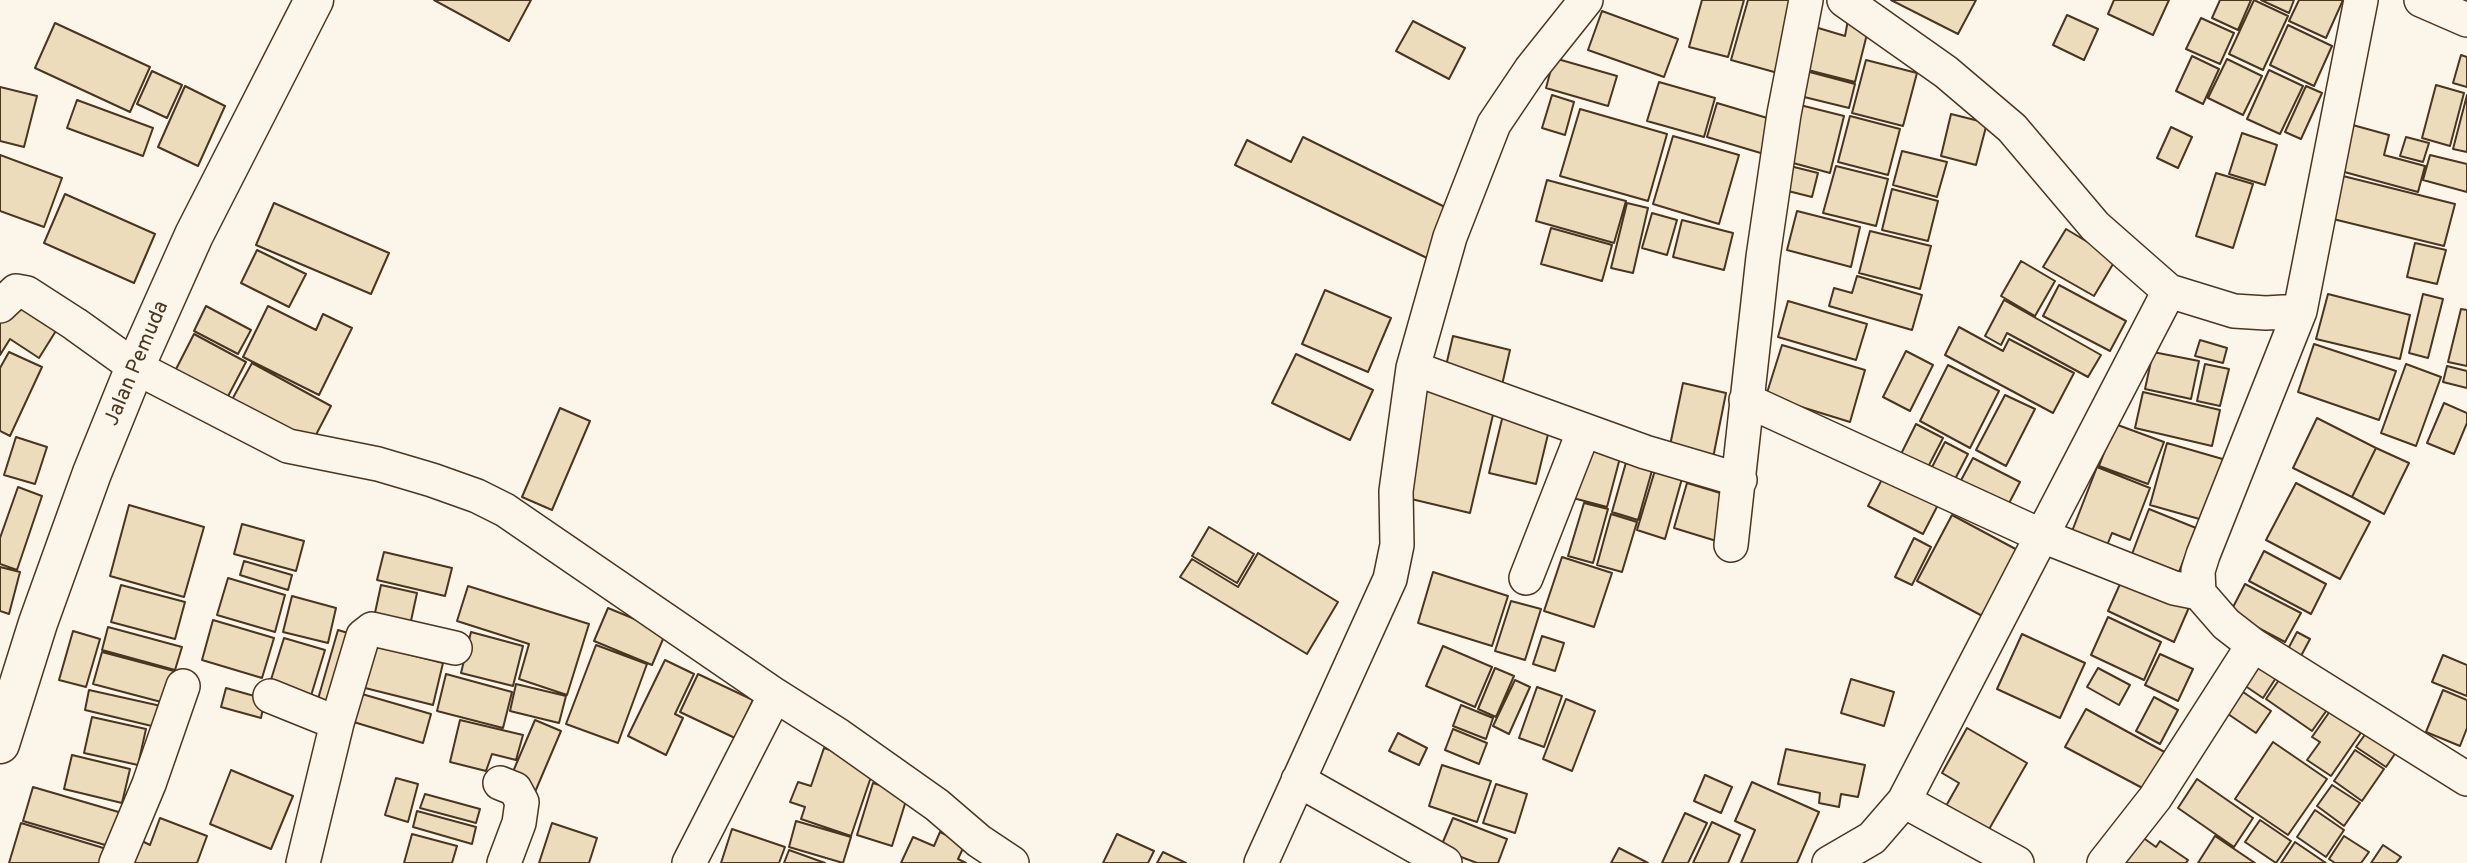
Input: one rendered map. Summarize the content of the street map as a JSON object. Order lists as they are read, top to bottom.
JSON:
{
  "streets": {
    "main road": ["Jalan Pemuda"]
  }
}
